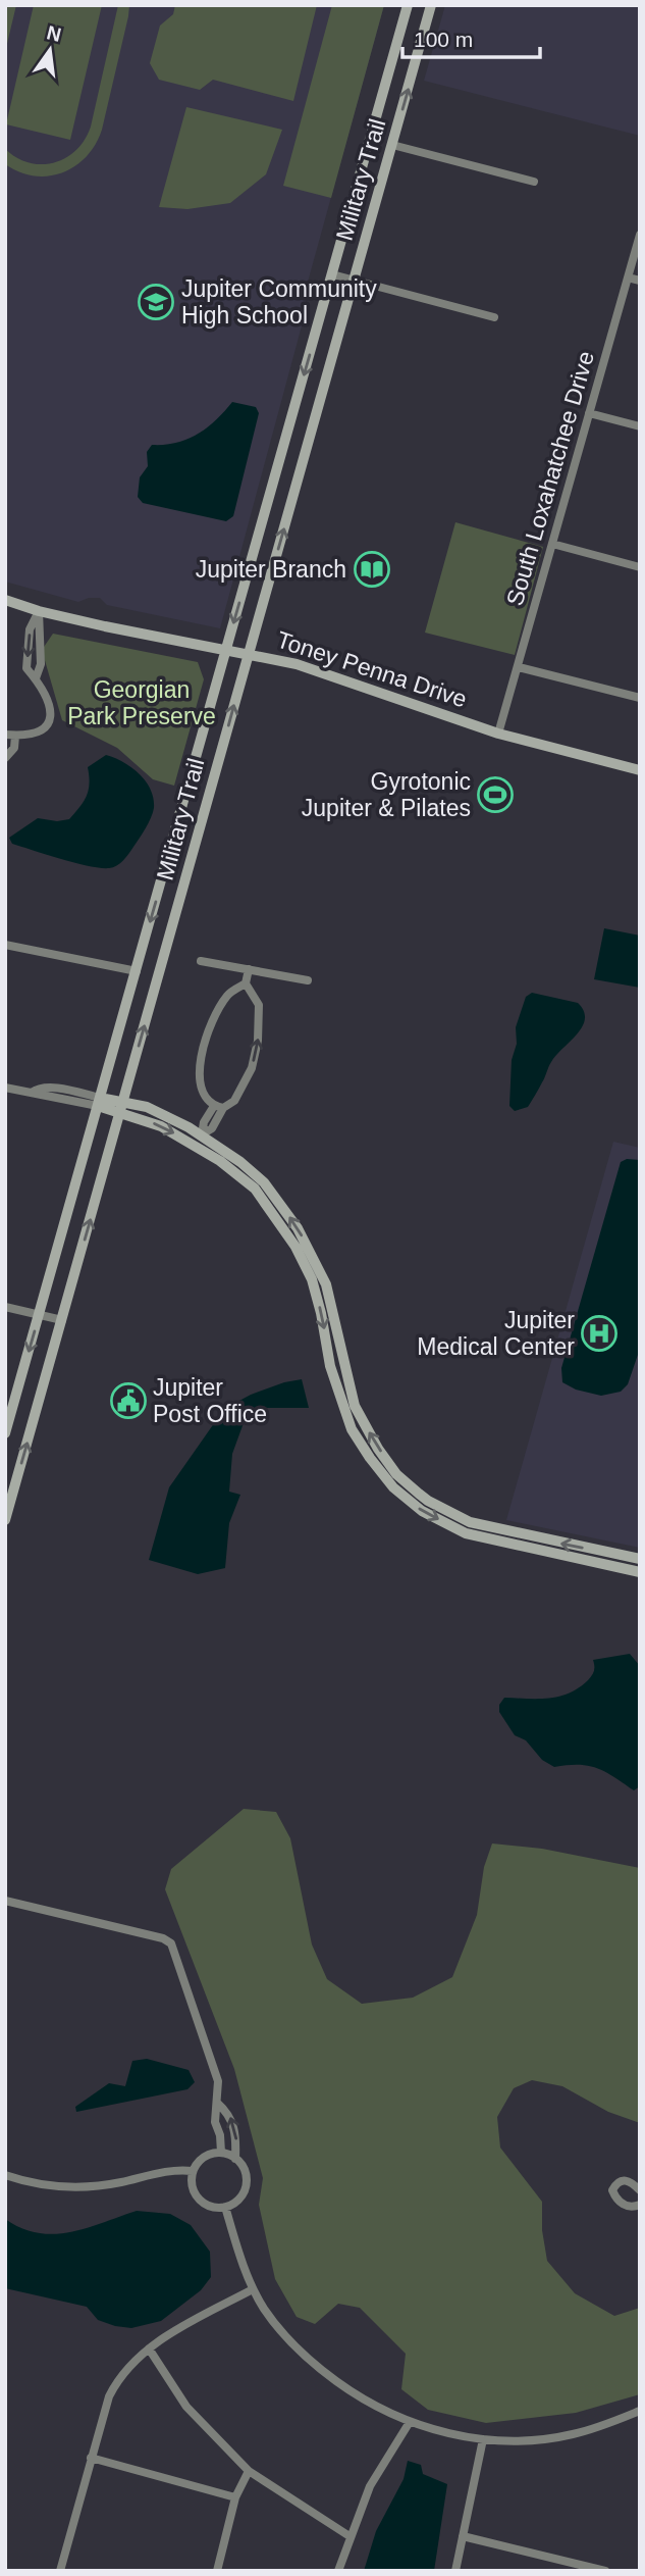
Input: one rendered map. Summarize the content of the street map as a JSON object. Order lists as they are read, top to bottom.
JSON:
{
  "streets": {
    "main road": ["Military Trail", "Toney Penna Drive"],
    "street": ["South Loxahatchee Drive"]
  },
  "crossings": [
    ["Military Trail", "Toney Penna Drive"],
    ["South Loxahatchee Drive", "Toney Penna Drive"]
  ],
  "parks": ["Georgian Park Preserve"],
  "places": {
    "school or university": ["Jupiter Community High School"],
    "library": ["Jupiter Branch"],
    "sports": ["Gyrotonic Jupiter & Pilates"],
    "hospital": ["Jupiter Medical Center"],
    "public building": ["Jupiter Post Office"]
  },
  "scale_bar": "100 m",
  "north": "top"
}
